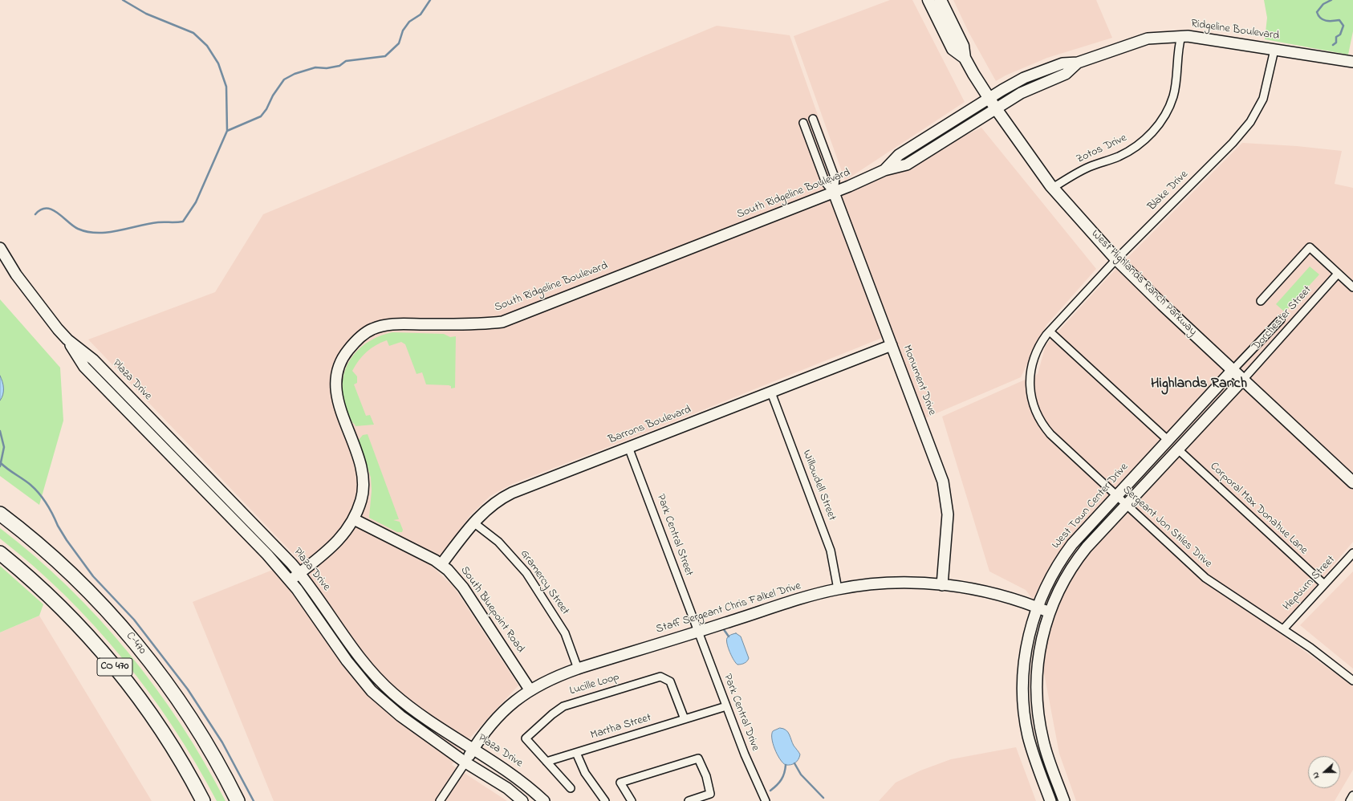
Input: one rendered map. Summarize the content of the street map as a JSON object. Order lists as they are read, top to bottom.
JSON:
{
  "streets": {
    "highway": ["C-470", "CO 470"],
    "main road": ["West Highlands Ranch Parkway"],
    "street": [
      "Ridgeline Boulevard",
      "Zotos Drive",
      "Blake Drive",
      "South Ridgeline Boulevard",
      "Dorchester Street",
      "Plaza Drive",
      "Monument Drive",
      "Barrons Boulevard",
      "Willowdell Street",
      "West Town Center Drive",
      "Corporal Max Donahue Lane",
      "Sergeant Jon Stiles Drive",
      "Park Central Street",
      "Gramercy Street",
      "Hepburn Street",
      "Staff Sergeant Chris Falkel Drive",
      "South Bluepoint Road",
      "Lucille Loop",
      "Park Central Drive",
      "Martha Street"
    ]
  },
  "crossings": [
    ["Ridgeline Boulevard", "Zotos Drive"],
    ["Ridgeline Boulevard", "Blake Drive"],
    ["Ridgeline Boulevard", "South Ridgeline Boulevard"],
    ["Ridgeline Boulevard", "West Highlands Ranch Parkway"],
    ["Zotos Drive", "West Highlands Ranch Parkway"],
    ["Blake Drive", "West Highlands Ranch Parkway"],
    ["Blake Drive", "Sergeant Jon Stiles Drive"],
    ["South Ridgeline Boulevard", "West Highlands Ranch Parkway"],
    ["South Ridgeline Boulevard", "Plaza Drive"],
    ["South Ridgeline Boulevard", "Monument Drive"],
    ["South Ridgeline Boulevard", "South Bluepoint Road"],
    ["West Highlands Ranch Parkway", "Dorchester Street"],
    ["West Highlands Ranch Parkway", "West Town Center Drive"],
    ["Dorchester Street", "West Town Center Drive"],
    ["Plaza Drive", "Staff Sergeant Chris Falkel Drive"],
    ["Monument Drive", "Barrons Boulevard"],
    ["Monument Drive", "Staff Sergeant Chris Falkel Drive"],
    ["Barrons Boulevard", "Willowdell Street"],
    ["Barrons Boulevard", "Park Central Street"],
    ["Barrons Boulevard", "Gramercy Street"],
    ["Barrons Boulevard", "South Bluepoint Road"],
    ["Willowdell Street", "Staff Sergeant Chris Falkel Drive"],
    ["West Town Center Drive", "Sergeant Jon Stiles Drive"],
    ["West Town Center Drive", "Staff Sergeant Chris Falkel Drive"],
    ["Corporal Max Donahue Lane", "Hepburn Street"],
    ["Sergeant Jon Stiles Drive", "Hepburn Street"],
    ["Park Central Street", "Staff Sergeant Chris Falkel Drive"],
    ["Park Central Street", "Park Central Drive"],
    ["Gramercy Street", "Staff Sergeant Chris Falkel Drive"],
    ["Staff Sergeant Chris Falkel Drive", "South Bluepoint Road"],
    ["Staff Sergeant Chris Falkel Drive", "Park Central Drive"],
    ["Lucille Loop", "Martha Street"],
    ["Park Central Drive", "Martha Street"]
  ],
  "districts": ["Highlands Ranch"],
  "north": "left"
}
